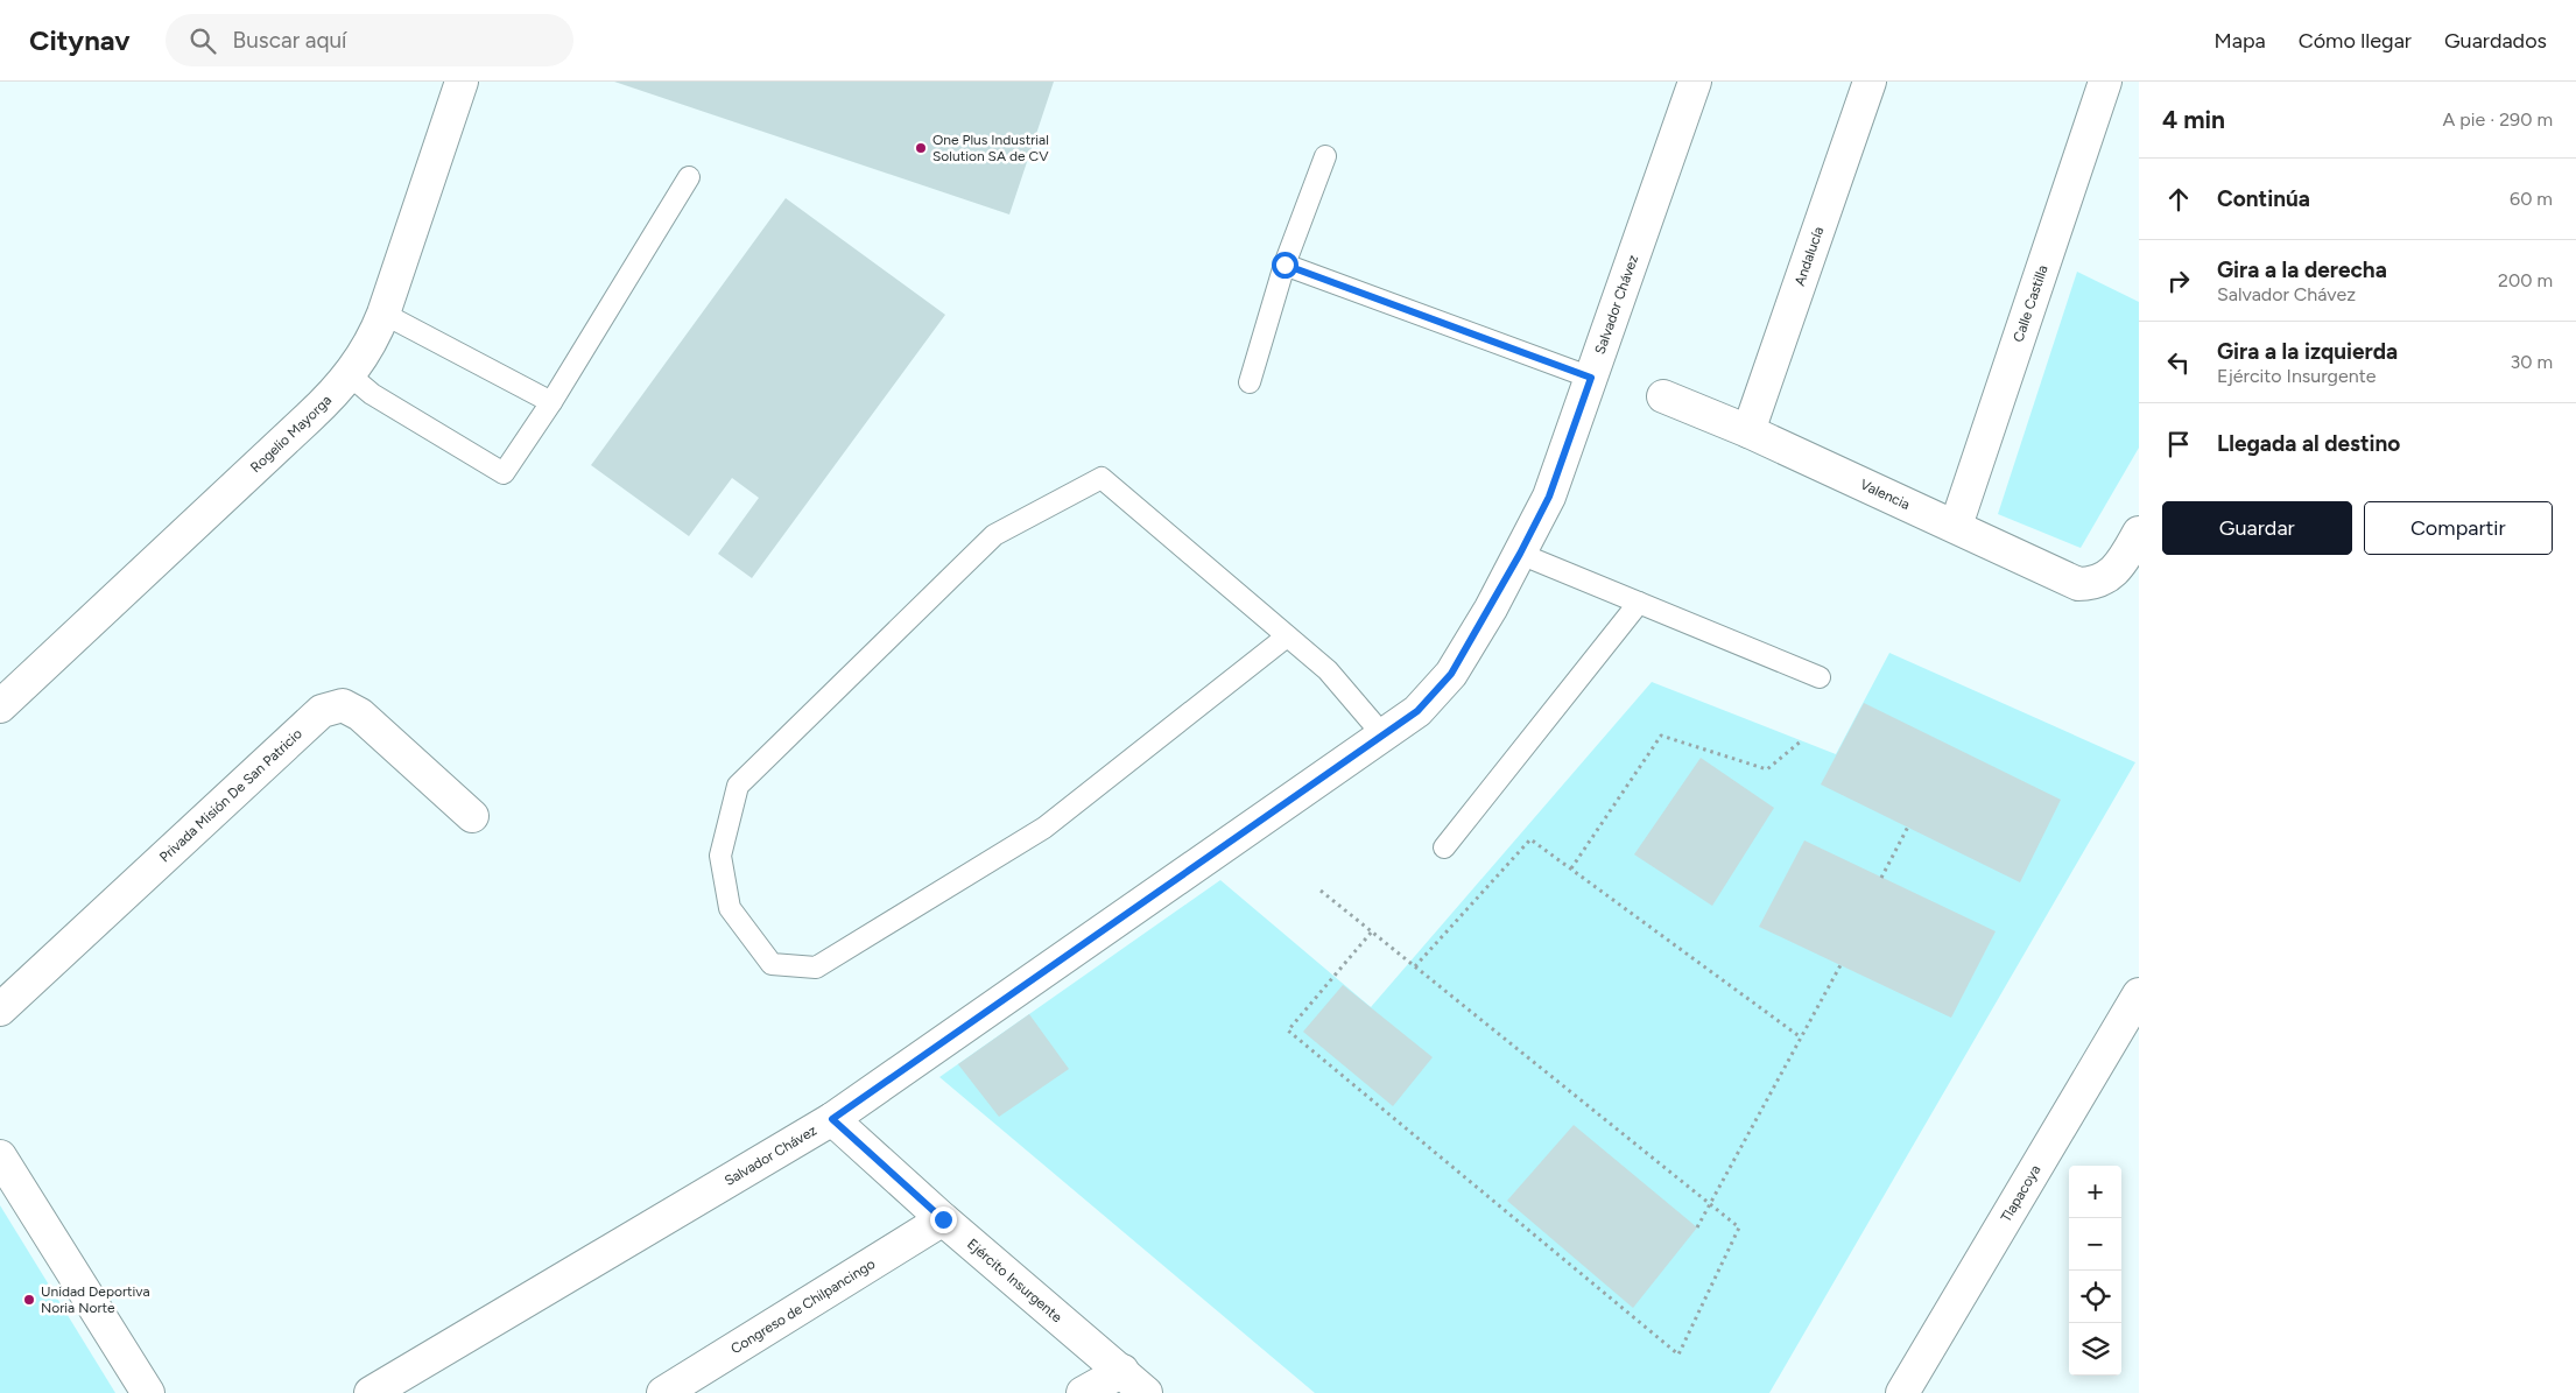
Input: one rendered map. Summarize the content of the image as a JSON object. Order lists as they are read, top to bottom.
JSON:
{
  "streets": {
    "street": [
      "Andalucía",
      "Calle Castilla",
      "Salvador Chávez",
      "Rogelio Mayorga",
      "Valencia",
      "Privada Misión De San Patricio",
      "Tlapacoya",
      "Ejército Insurgente",
      "Congreso de Chilpancingo"
    ]
  },
  "crossings": [
    ["Andalucía", "Valencia"],
    ["Calle Castilla", "Valencia"],
    ["Salvador Chávez", "Ejército Insurgente"],
    ["Ejército Insurgente", "Congreso de Chilpancingo"]
  ],
  "places": ["One Plus Industrial Solution SA de CV", "Unidad Deportiva Noria Norte"],
  "page": {
    "header": "Citynav",
    "search": "Buscar aquí",
    "nav": ["Mapa", "Cómo llegar", "Guardados"],
    "heading": ["4 min", "A pie · 290 m"],
    "list": [
      ["Continúa", "60 m"],
      ["Gira a la derecha", "Salvador Chávez", "200 m"],
      ["Gira a la izquierda", "Ejército Insurgente", "30 m"],
      "Llegada al destino"
    ],
    "buttons": ["Guardar", "Compartir"],
    "map_buttons": ["+", "−"]
  }
}
